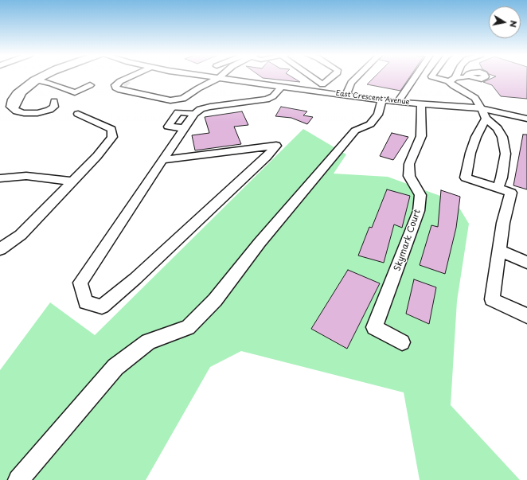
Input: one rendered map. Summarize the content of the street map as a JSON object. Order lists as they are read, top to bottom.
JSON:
{
  "streets": {
    "street": ["East Crescent Avenue", "Skymark Court"]
  },
  "crossings": [
    ["East Crescent Avenue", "Skymark Court"]
  ],
  "north": "right"
}
